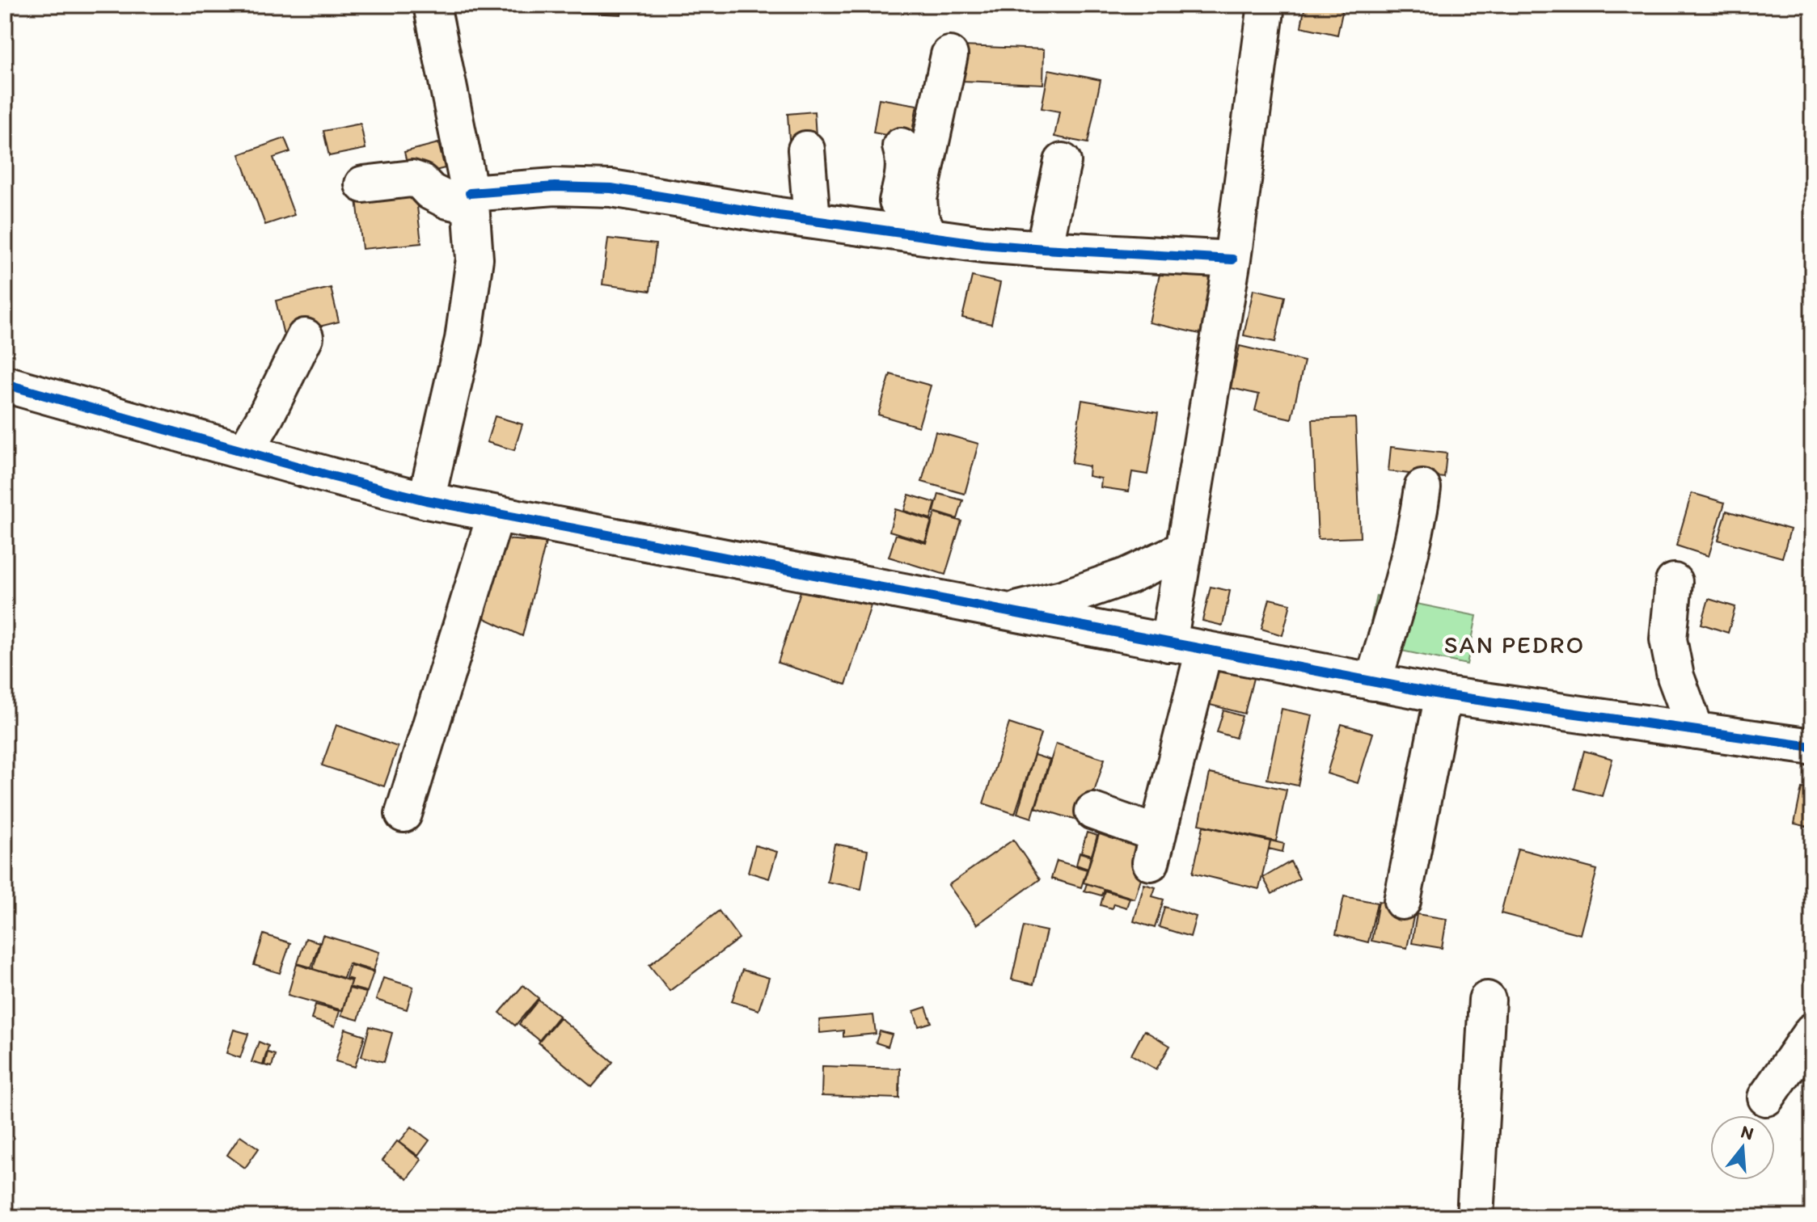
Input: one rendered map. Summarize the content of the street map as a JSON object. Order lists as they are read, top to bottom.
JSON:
{
  "districts": ["SAN PEDRO"],
  "north": "top"
}
